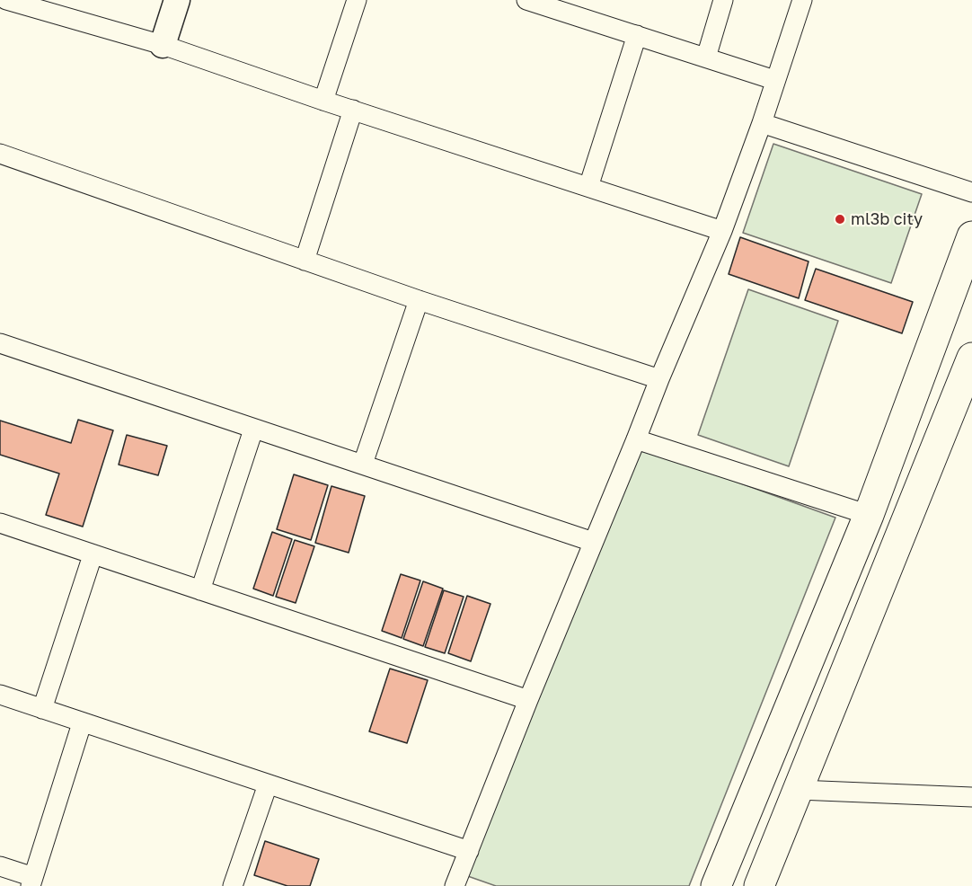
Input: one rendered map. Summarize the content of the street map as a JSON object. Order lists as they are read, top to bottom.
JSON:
{
  "places": ["ml3b city"]
}
